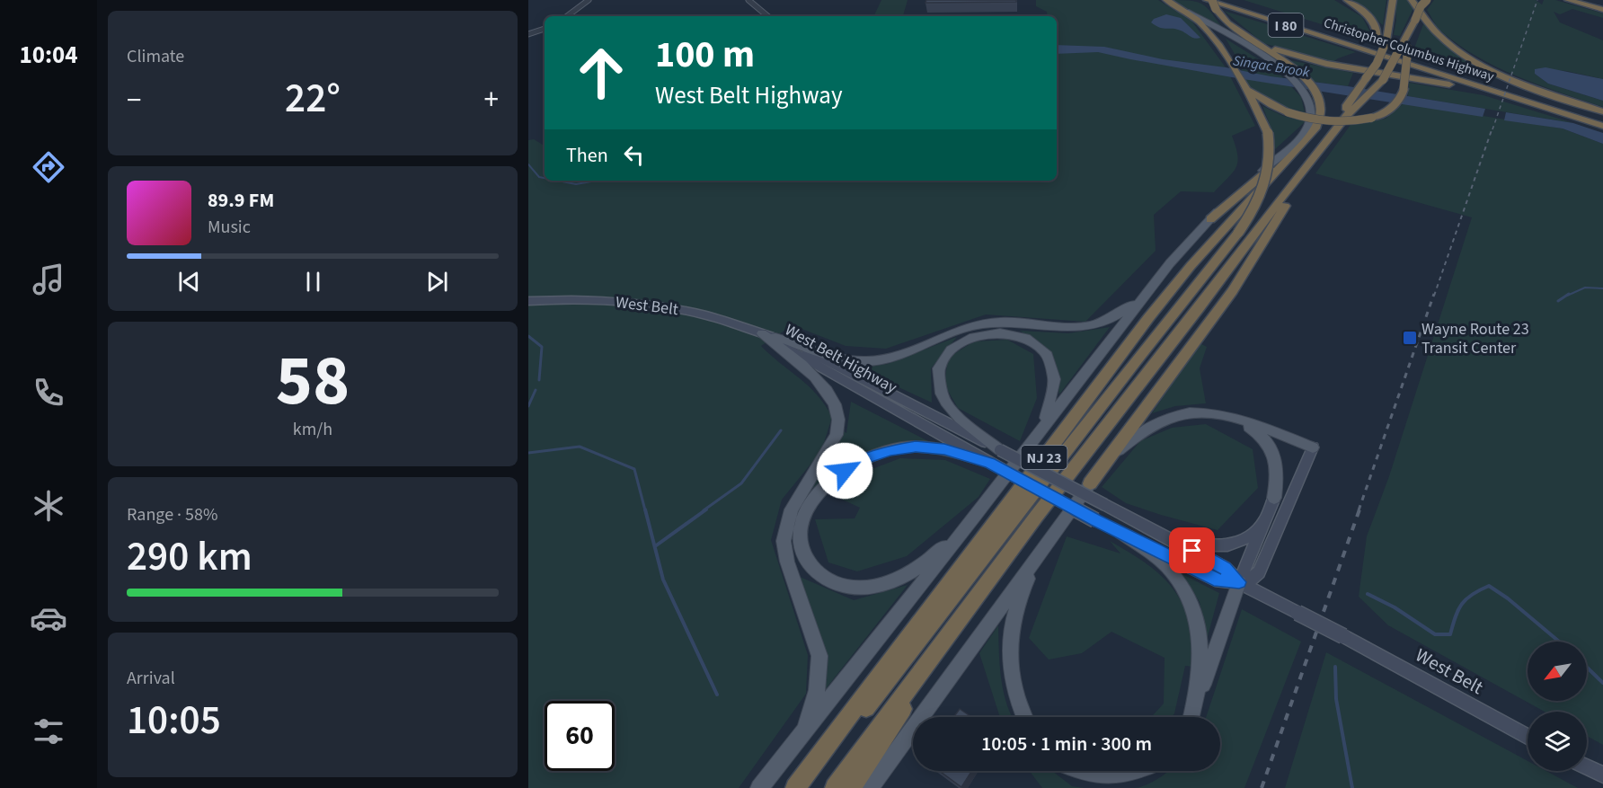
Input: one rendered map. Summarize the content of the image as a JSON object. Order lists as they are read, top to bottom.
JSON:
{
  "streets": {
    "highway": ["I 80", "Christopher Columbus Highway", "NJ 23"],
    "main road": ["West Belt", "West Belt Highway"]
  },
  "crossings": [
    ["West Belt", "West Belt Highway"]
  ],
  "water": ["Singac Brook"],
  "places": {
    "transit": ["Wayne Route 23 Transit Center"]
  },
  "north": "bottom left",
  "page": {
    "tabs": "10:04",
    "tile": [
      "Climate",
      ["58", "km/h"],
      ["Range · 58%", "290 km"],
      ["Arrival", "10:05"]
    ],
    "turn": ["100 m", "West Belt Highway"],
    "heat": ["−", "22°", "+"],
    "then": "Then",
    "song": ["89.9 FM", "Music"],
    "limit": "60",
    "trip": "10:05 · 1 min · 300 m"
  }
}
